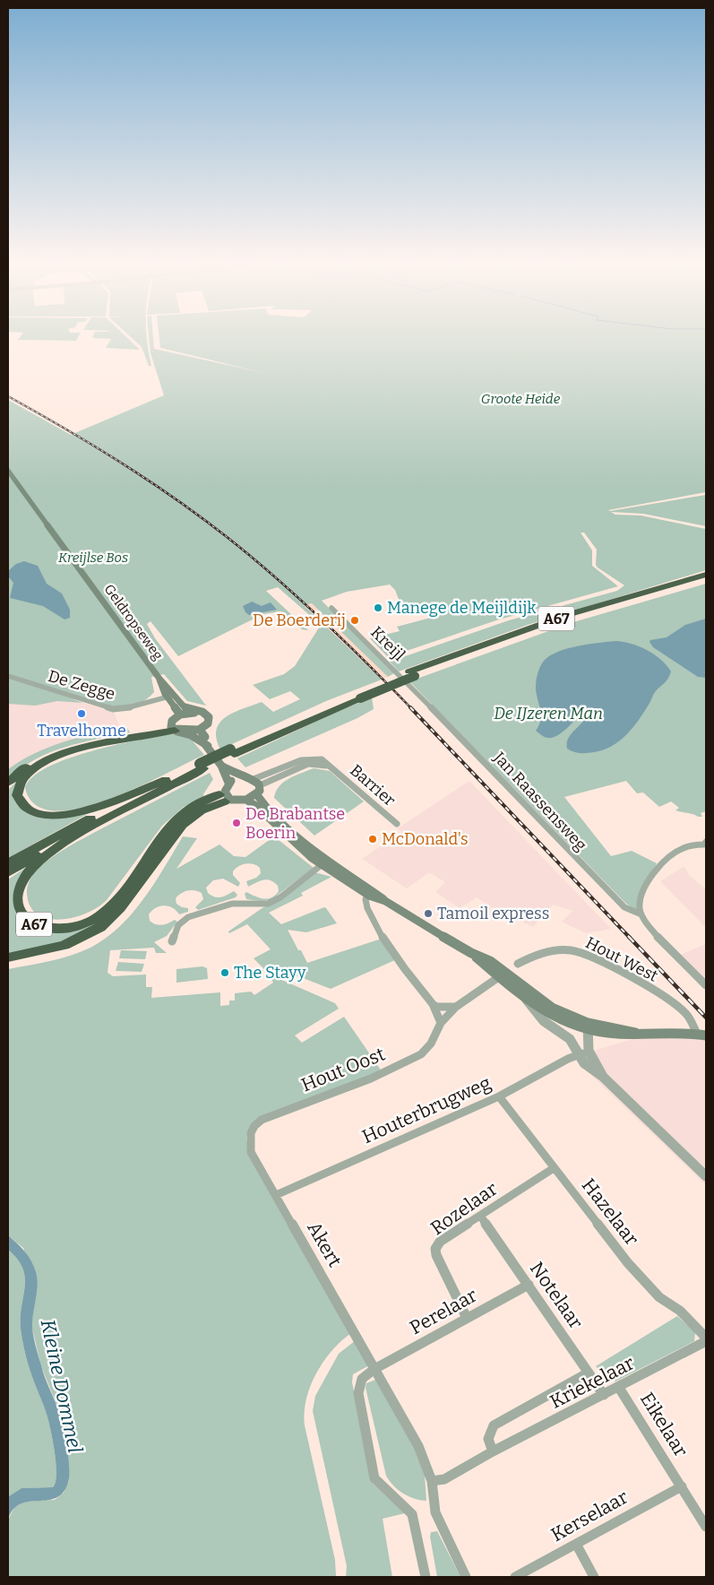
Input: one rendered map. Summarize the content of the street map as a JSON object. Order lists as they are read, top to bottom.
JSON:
{
  "streets": {
    "highway": ["A67"],
    "main road": ["Geldropseweg"],
    "street": [
      "Kreijl",
      "De Zegge",
      "Barrier",
      "Jan Raassensweg",
      "Hout West",
      "Hout Oost",
      "Houterbrugweg",
      "Rozelaar",
      "Hazelaar",
      "Akert",
      "Notelaar",
      "Perelaar",
      "Kriekelaar",
      "Eikelaar",
      "Kerselaar"
    ]
  },
  "crossings": [
    ["Kreijl", "Jan Raassensweg"],
    ["Hout Oost", "Akert"],
    ["Houterbrugweg", "Hazelaar"],
    ["Houterbrugweg", "Akert"],
    ["Rozelaar", "Hazelaar"],
    ["Rozelaar", "Notelaar"],
    ["Rozelaar", "Perelaar"],
    ["Akert", "Perelaar"],
    ["Akert", "Kriekelaar"],
    ["Notelaar", "Perelaar"],
    ["Notelaar", "Kriekelaar"],
    ["Kriekelaar", "Eikelaar"],
    ["Eikelaar", "Kerselaar"]
  ],
  "water": ["Kleine Dommel"],
  "parks": ["Groote Heide", "Kreijlse Bos", "De IJzeren Man"],
  "places": [
    "Manege de Meijldijk",
    "De Boerderij",
    "Travelhome",
    "De Brabantse Boerin",
    "McDonald's",
    "Tamoil express",
    "The Stayy"
  ]
}
